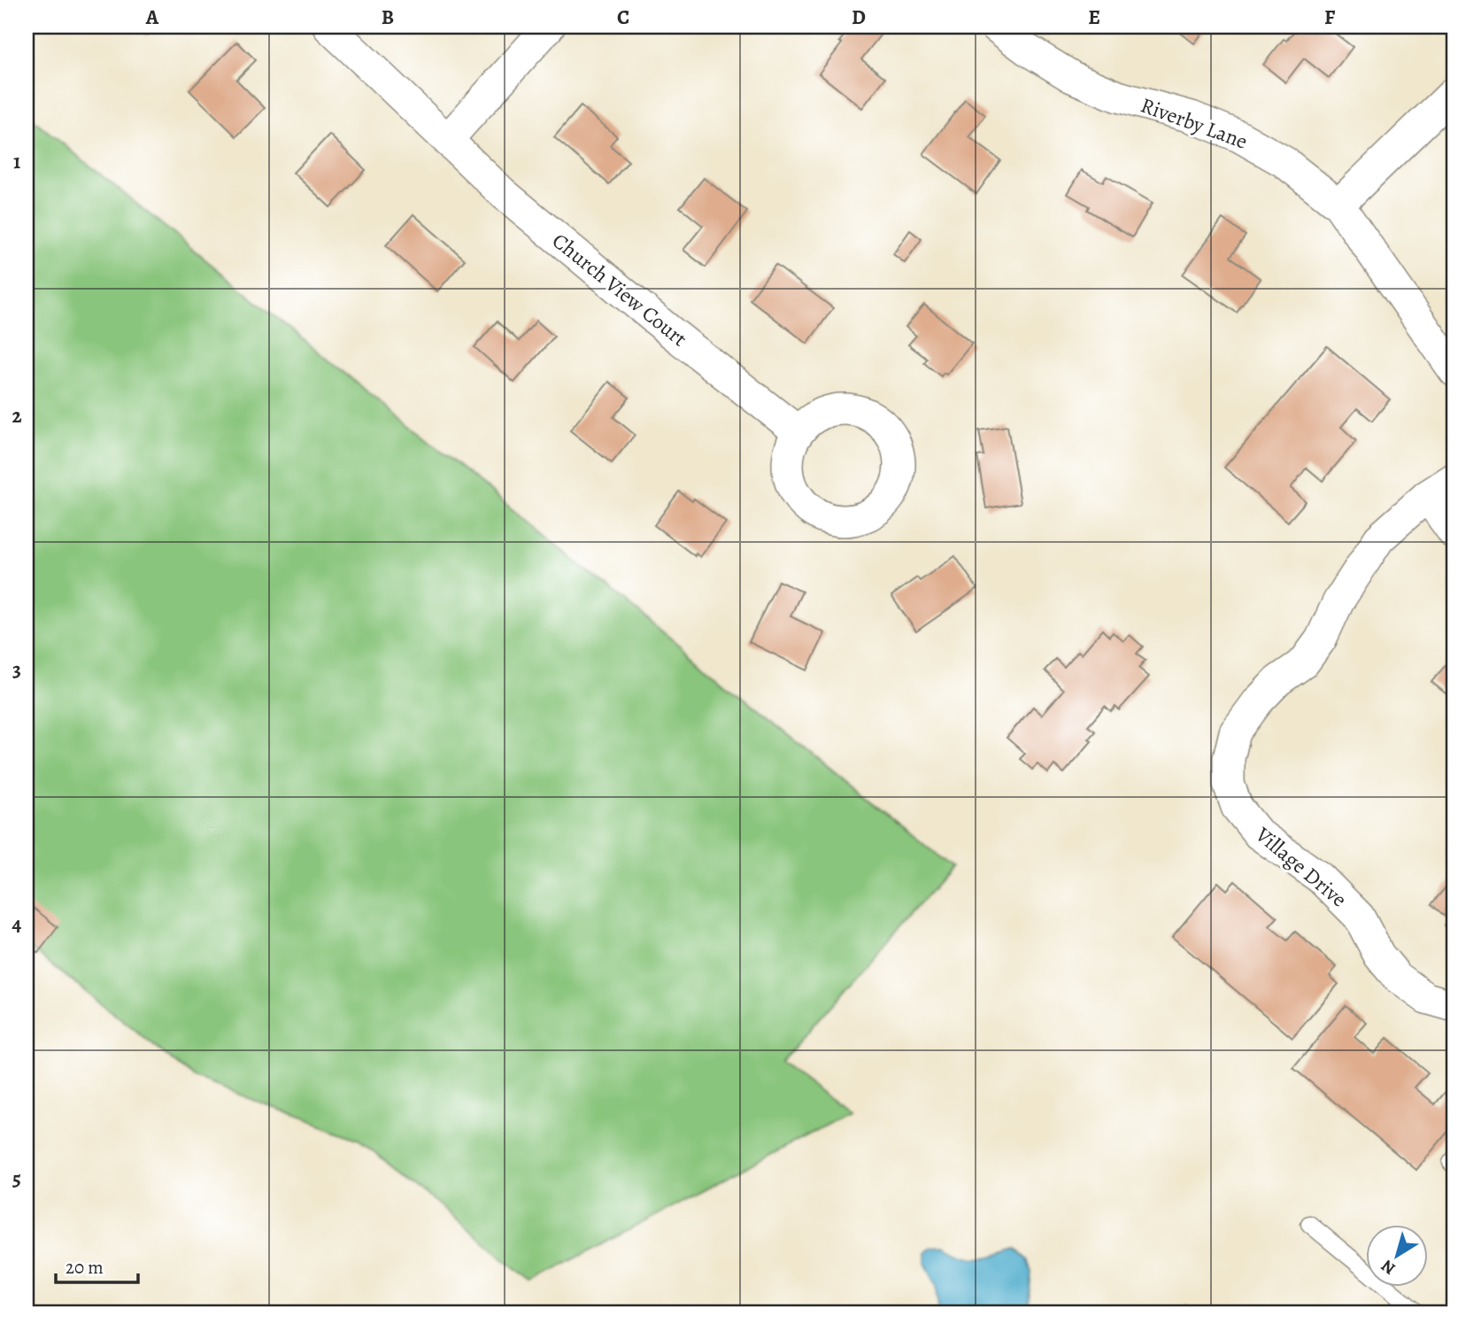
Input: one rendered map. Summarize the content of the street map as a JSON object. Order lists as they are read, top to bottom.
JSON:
{
  "streets": {
    "street": ["Riverby Lane", "Church View Court", "Village Drive"]
  },
  "scale_bar": "20 m",
  "north": "bottom left",
  "grid": {
    "columns": [
      "A",
      "B",
      "C",
      "D",
      "E",
      "F"
    ],
    "rows": [
      "1",
      "2",
      "3",
      "4",
      "5"
    ]
  }
}
